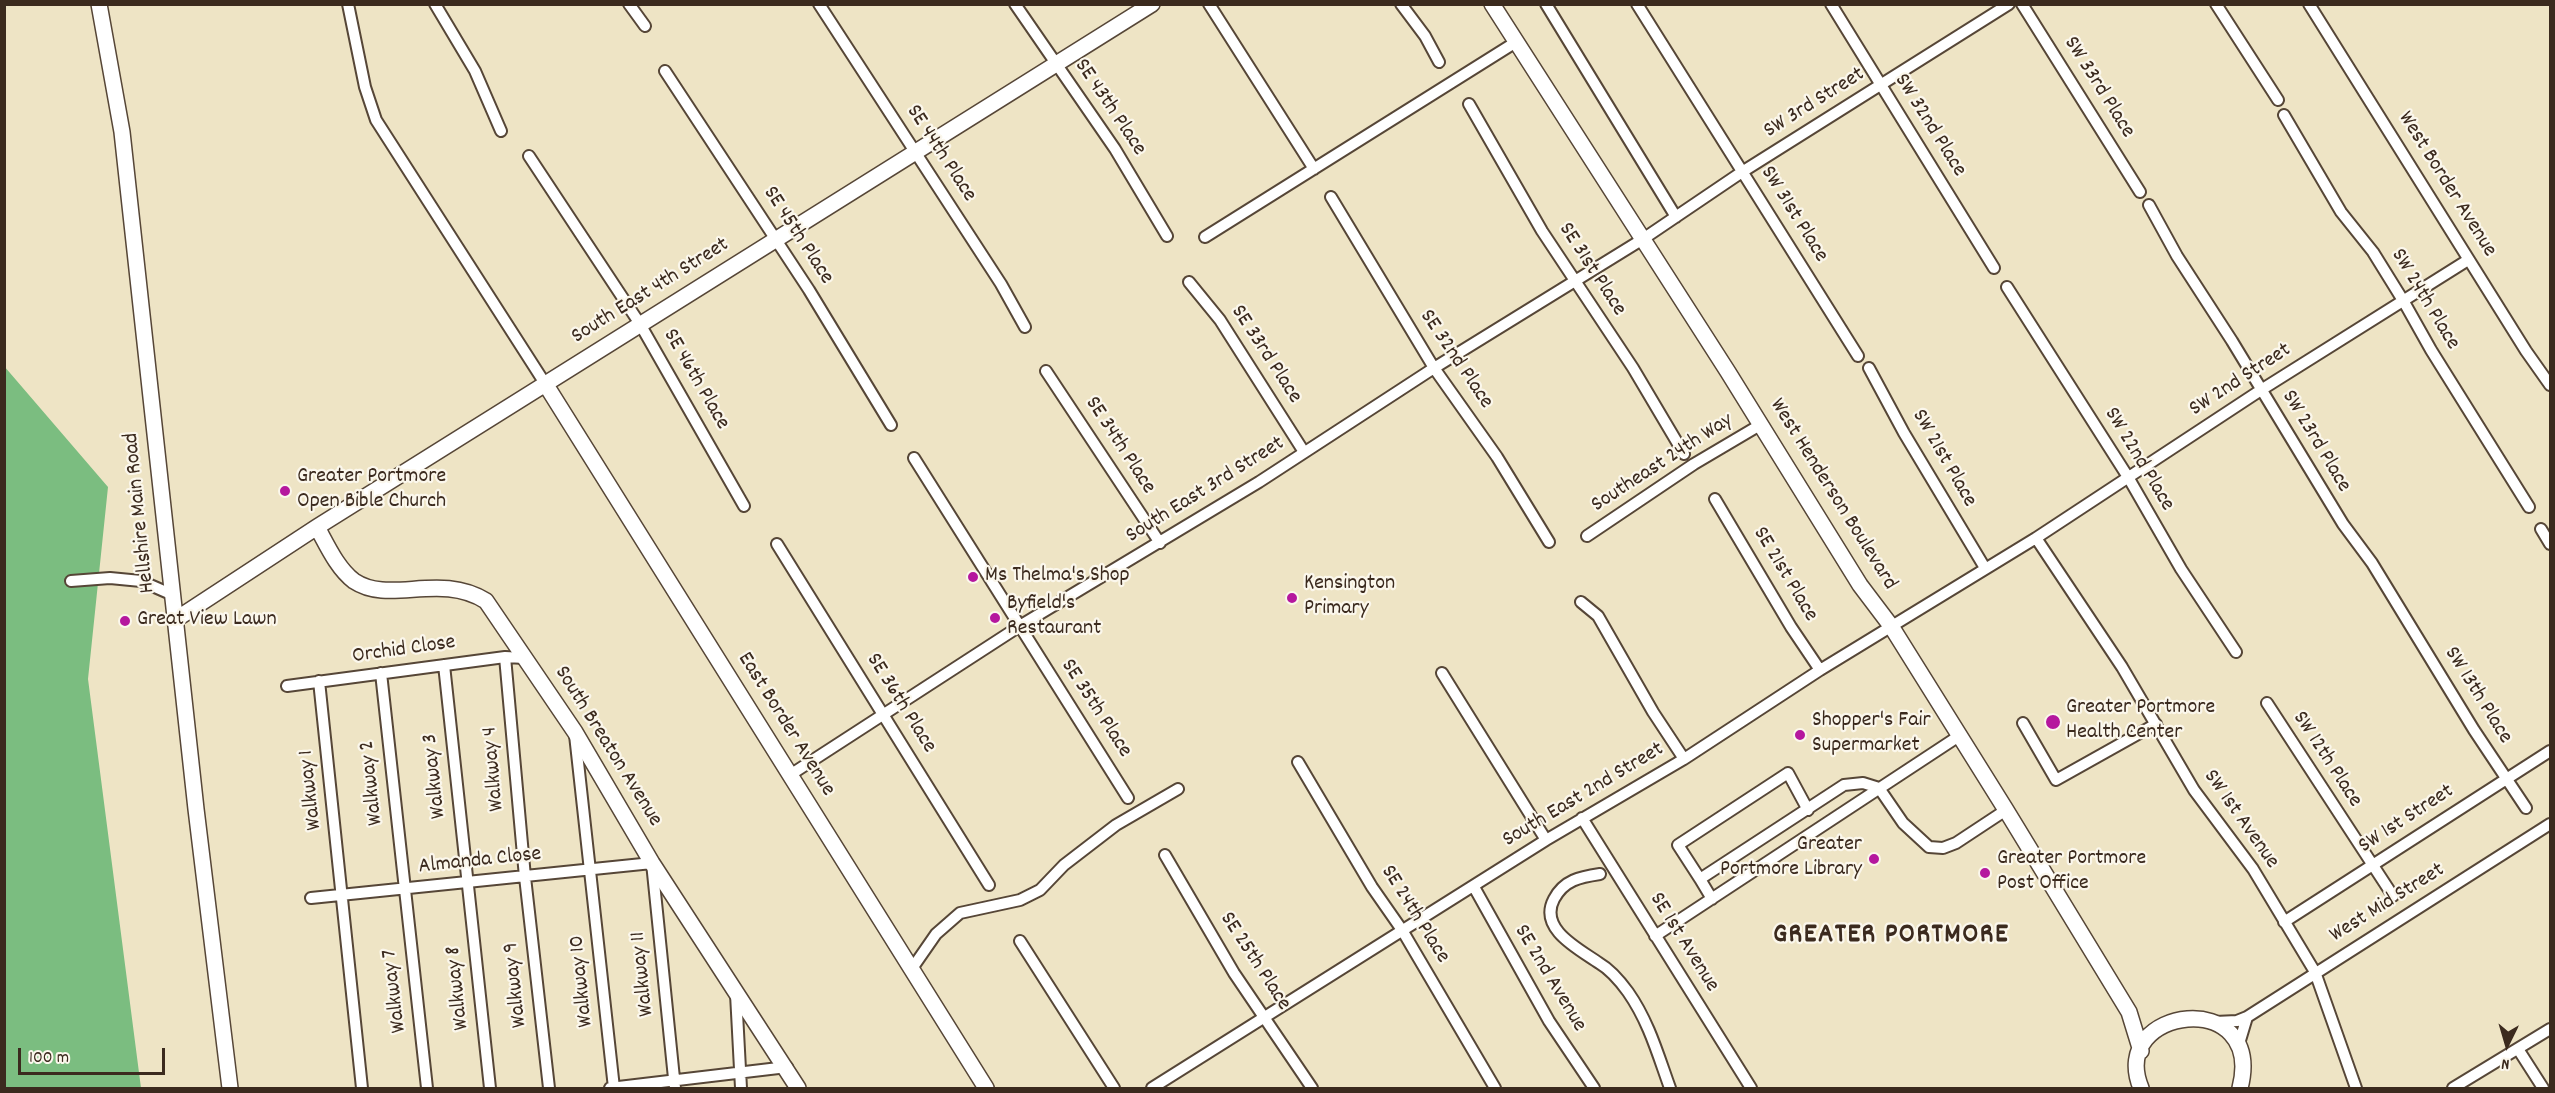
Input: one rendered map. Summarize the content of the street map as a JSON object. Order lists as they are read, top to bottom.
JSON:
{
  "streets": {
    "street": [
      "SW 33rd Place",
      "SW 3rd Street",
      "SE 43th Place",
      "SW 32nd Place",
      "SE 44th Place",
      "West Border Avenue",
      "SW 31st Place",
      "SE 45th Place",
      "SE 31st Place",
      "South East 4th Street",
      "SW 24th Place",
      "SE 33rd Place",
      "SE 32nd Place",
      "SE 46th Place",
      "SW 2nd Street",
      "SW 23rd Place",
      "SE 34th Place",
      "SW 21st Place",
      "SW 22nd Place",
      "Southeast 24th Way",
      "South East 3rd Street",
      "West Henderson Boulevard",
      "Hellshire Main Road",
      "SE 21st Place",
      "Orchid Close",
      "SW 13th Place",
      "SE 36th Place",
      "SE 35th Place",
      "East Border Avenue",
      "South Breaton Avenue",
      "SW 12th Place",
      "Walkway 4",
      "Walkway 3",
      "Walkway 2",
      "Walkway 1",
      "South East 2nd Street",
      "SW 1st Avenue",
      "SW 1st Street",
      "Almanda Close",
      "West Mid Street",
      "SE 24th Place",
      "SE 1st Avenue",
      "SE 25th Place",
      "Walkway 11",
      "SE 2nd Avenue",
      "Walkway 10",
      "Walkway 9",
      "Walkway 8",
      "Walkway 7"
    ]
  },
  "crossings": [
    ["SW 3rd Street", "SW 32nd Place"],
    ["SW 3rd Street", "SW 31st Place"],
    ["SW 3rd Street", "South East 3rd Street"],
    ["SW 3rd Street", "West Henderson Boulevard"],
    ["SE 43th Place", "South East 4th Street"],
    ["SE 44th Place", "South East 4th Street"],
    ["West Border Avenue", "SW 2nd Street"],
    ["SE 45th Place", "South East 4th Street"],
    ["SE 31st Place", "South East 3rd Street"],
    ["South East 4th Street", "SE 46th Place"],
    ["South East 4th Street", "Hellshire Main Road"],
    ["South East 4th Street", "East Border Avenue"],
    ["South East 4th Street", "South Breaton Avenue"],
    ["SW 24th Place", "SW 2nd Street"],
    ["SE 33rd Place", "South East 3rd Street"],
    ["SE 32nd Place", "South East 3rd Street"],
    ["SW 2nd Street", "SW 23rd Place"],
    ["SW 2nd Street", "SW 22nd Place"],
    ["SW 2nd Street", "South East 2nd Street"],
    ["SW 2nd Street", "SW 1st Avenue"],
    ["SW 23rd Place", "SW 13th Place"],
    ["SE 34th Place", "South East 3rd Street"],
    ["SW 21st Place", "South East 2nd Street"],
    ["Southeast 24th Way", "West Henderson Boulevard"],
    ["South East 3rd Street", "West Henderson Boulevard"],
    ["South East 3rd Street", "SE 36th Place"],
    ["South East 3rd Street", "SE 35th Place"],
    ["South East 3rd Street", "East Border Avenue"],
    ["West Henderson Boulevard", "South East 2nd Street"],
    ["SE 21st Place", "South East 2nd Street"],
    ["Orchid Close", "South Breaton Avenue"],
    ["Orchid Close", "Walkway 4"],
    ["Orchid Close", "Walkway 3"],
    ["Orchid Close", "Walkway 2"],
    ["Orchid Close", "Walkway 1"],
    ["SW 13th Place", "SW 1st Street"],
    ["South Breaton Avenue", "Almanda Close"],
    ["South Breaton Avenue", "Walkway 11"],
    ["South Breaton Avenue", "Walkway 10"],
    ["SW 12th Place", "SW 1st Street"],
    ["Walkway 4", "Almanda Close"],
    ["Walkway 4", "Walkway 9"],
    ["Walkway 3", "Almanda Close"],
    ["Walkway 3", "Walkway 8"],
    ["Walkway 2", "Almanda Close"],
    ["Walkway 2", "Walkway 7"],
    ["Walkway 1", "Almanda Close"],
    ["South East 2nd Street", "SW 1st Avenue"],
    ["South East 2nd Street", "SE 24th Place"],
    ["South East 2nd Street", "SE 1st Avenue"],
    ["South East 2nd Street", "SE 25th Place"],
    ["South East 2nd Street", "SE 2nd Avenue"],
    ["SW 1st Avenue", "SW 1st Street"],
    ["SW 1st Avenue", "West Mid Street"],
    ["Almanda Close", "Walkway 11"],
    ["Almanda Close", "Walkway 10"],
    ["Almanda Close", "Walkway 9"],
    ["Almanda Close", "Walkway 8"],
    ["Almanda Close", "Walkway 7"]
  ],
  "districts": ["GREATER PORTMORE"],
  "places": [
    "Greater Portmore Open Bible Church",
    "Ms Thelma's Shop",
    "Kensington Primary",
    "Byfield's Restaurant",
    "Great View Lawn",
    "Greater Portmore Health Center",
    "Shopper's Fair Supermarket",
    "Greater Portmore Library",
    "Greater Portmore Post Office"
  ],
  "scale_bar": "100 m",
  "north": "bottom"
}
